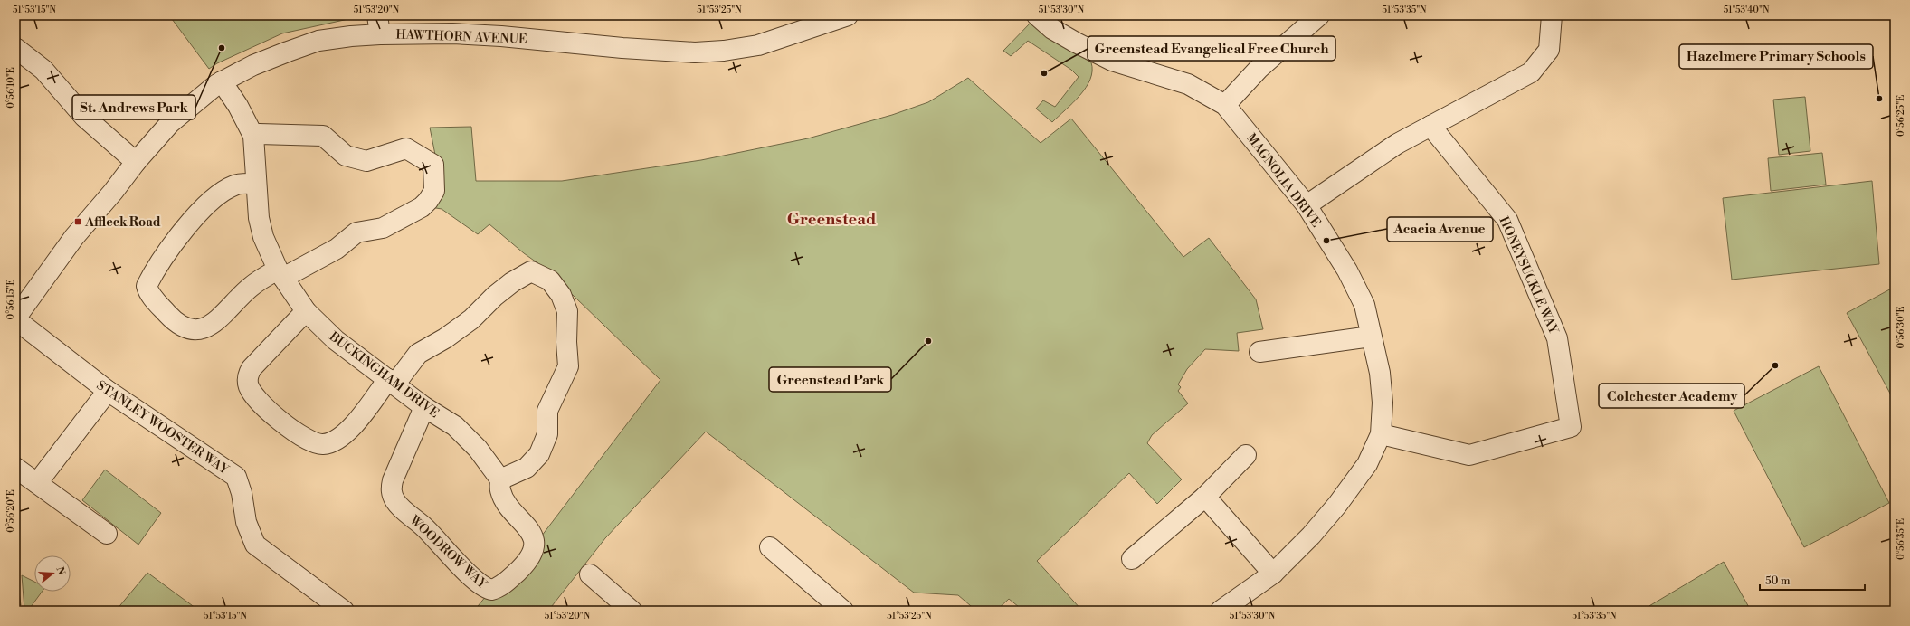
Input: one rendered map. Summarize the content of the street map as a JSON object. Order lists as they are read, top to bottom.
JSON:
{
  "streets": {
    "street": [
      "HAWTHORN AVENUE",
      "MAGNOLIA DRIVE",
      "HONEYSUCKLE WAY",
      "BUCKINGHAM DRIVE",
      "STANLEY WOOSTER WAY",
      "WOODROW WAY"
    ]
  },
  "crossings": [
    ["HAWTHORN AVENUE", "BUCKINGHAM DRIVE"],
    ["HAWTHORN AVENUE", "STANLEY WOOSTER WAY"],
    ["MAGNOLIA DRIVE", "HONEYSUCKLE WAY"],
    ["BUCKINGHAM DRIVE", "WOODROW WAY"]
  ],
  "districts": ["Greenstead"],
  "places": {
    "other": [
      "St. Andrews Park",
      "Greenstead Evangelical Free Church",
      "Hazelmere Primary Schools",
      "Acacia Avenue",
      "Greenstead Park",
      "Colchester Academy"
    ],
    "transit": ["Affleck Road"]
  },
  "scale_bar": "50 m",
  "north": "right",
  "coordinates": [
    "51°53'15\"N",
    "51°53'20\"N",
    "51°53'25\"N",
    "51°53'30\"N",
    "51°53'35\"N",
    "51°53'40\"N",
    "0°56'10\"E",
    "0°56'25\"E",
    "0°56'15\"E",
    "0°56'30\"E",
    "0°56'20\"E",
    "0°56'35\"E"
  ]
}
